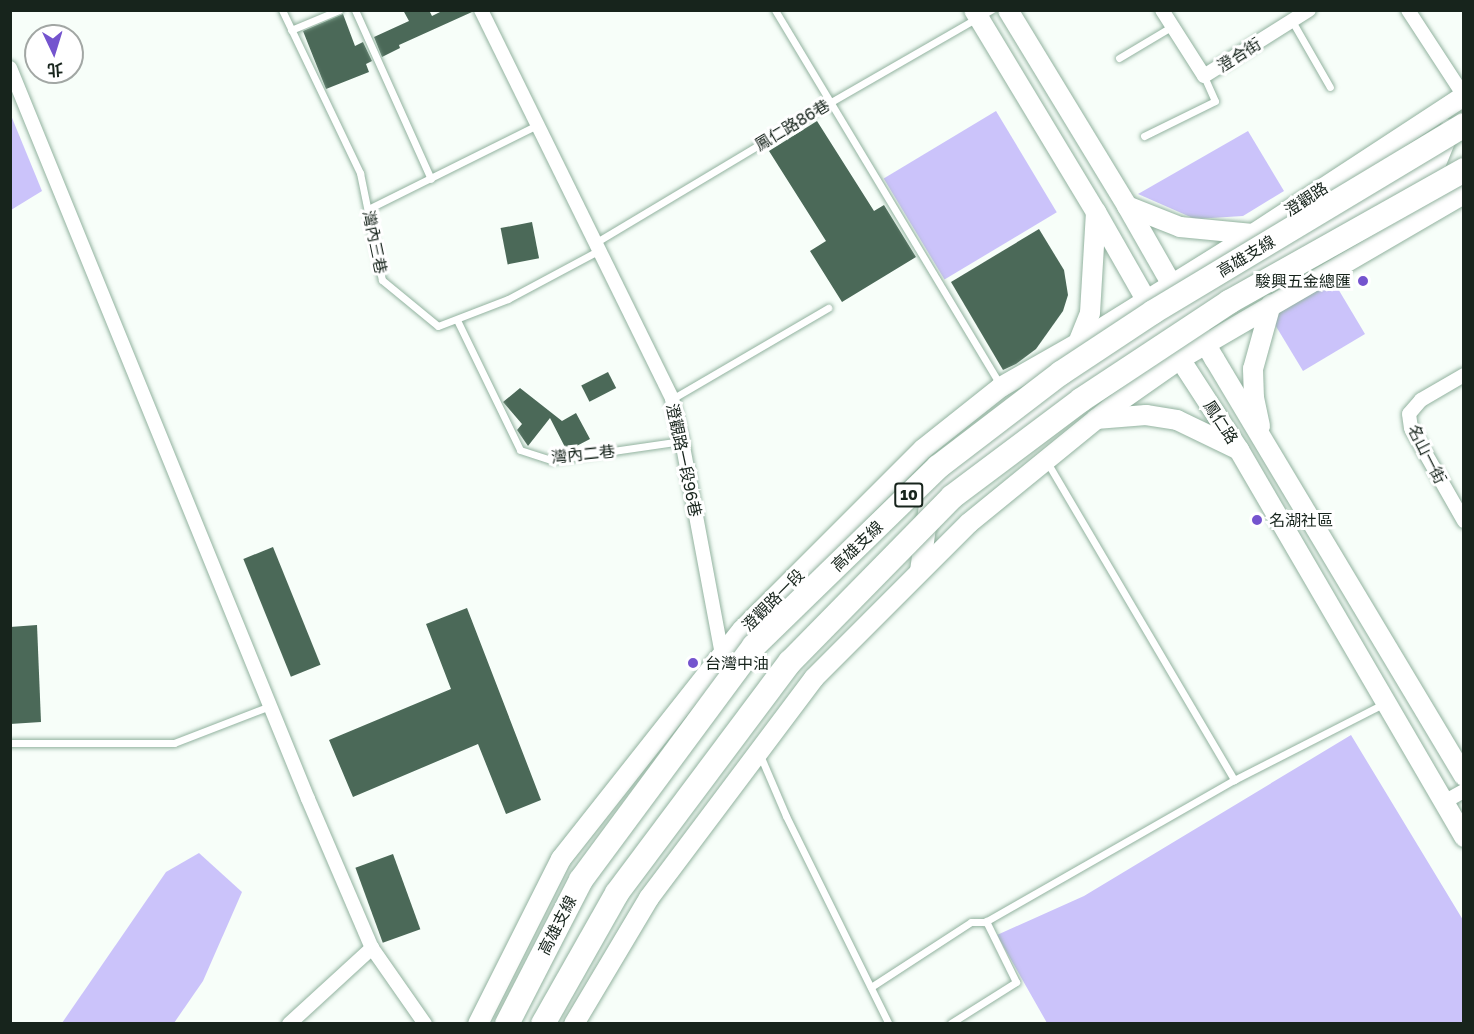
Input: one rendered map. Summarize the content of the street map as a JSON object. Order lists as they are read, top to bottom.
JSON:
{
  "streets": {
    "highway": ["高雄支線", "10"],
    "main road": ["澄觀路", "鳳仁路", "澄觀路一段"],
    "street": ["澄合街", "名山一街", "澄觀路一段96巷"],
    "lane": ["鳳仁路86巷", "灣內三巷", "灣內二巷"]
  },
  "crossings": [
    ["鳳仁路86巷", "灣內三巷"],
    ["鳳仁路86巷", "鳳仁路"],
    ["鳳仁路86巷", "澄觀路一段96巷"],
    ["澄觀路", "鳳仁路"],
    ["澄觀路", "澄觀路一段"],
    ["灣內三巷", "灣內二巷"],
    ["灣內三巷", "澄觀路一段96巷"],
    ["鳳仁路", "澄觀路一段"],
    ["灣內二巷", "澄觀路一段96巷"],
    ["澄觀路一段96巷", "澄觀路一段"]
  ],
  "places": ["駿興五金總匯", "名湖社區", "台灣中油"],
  "north": "bottom"
}
